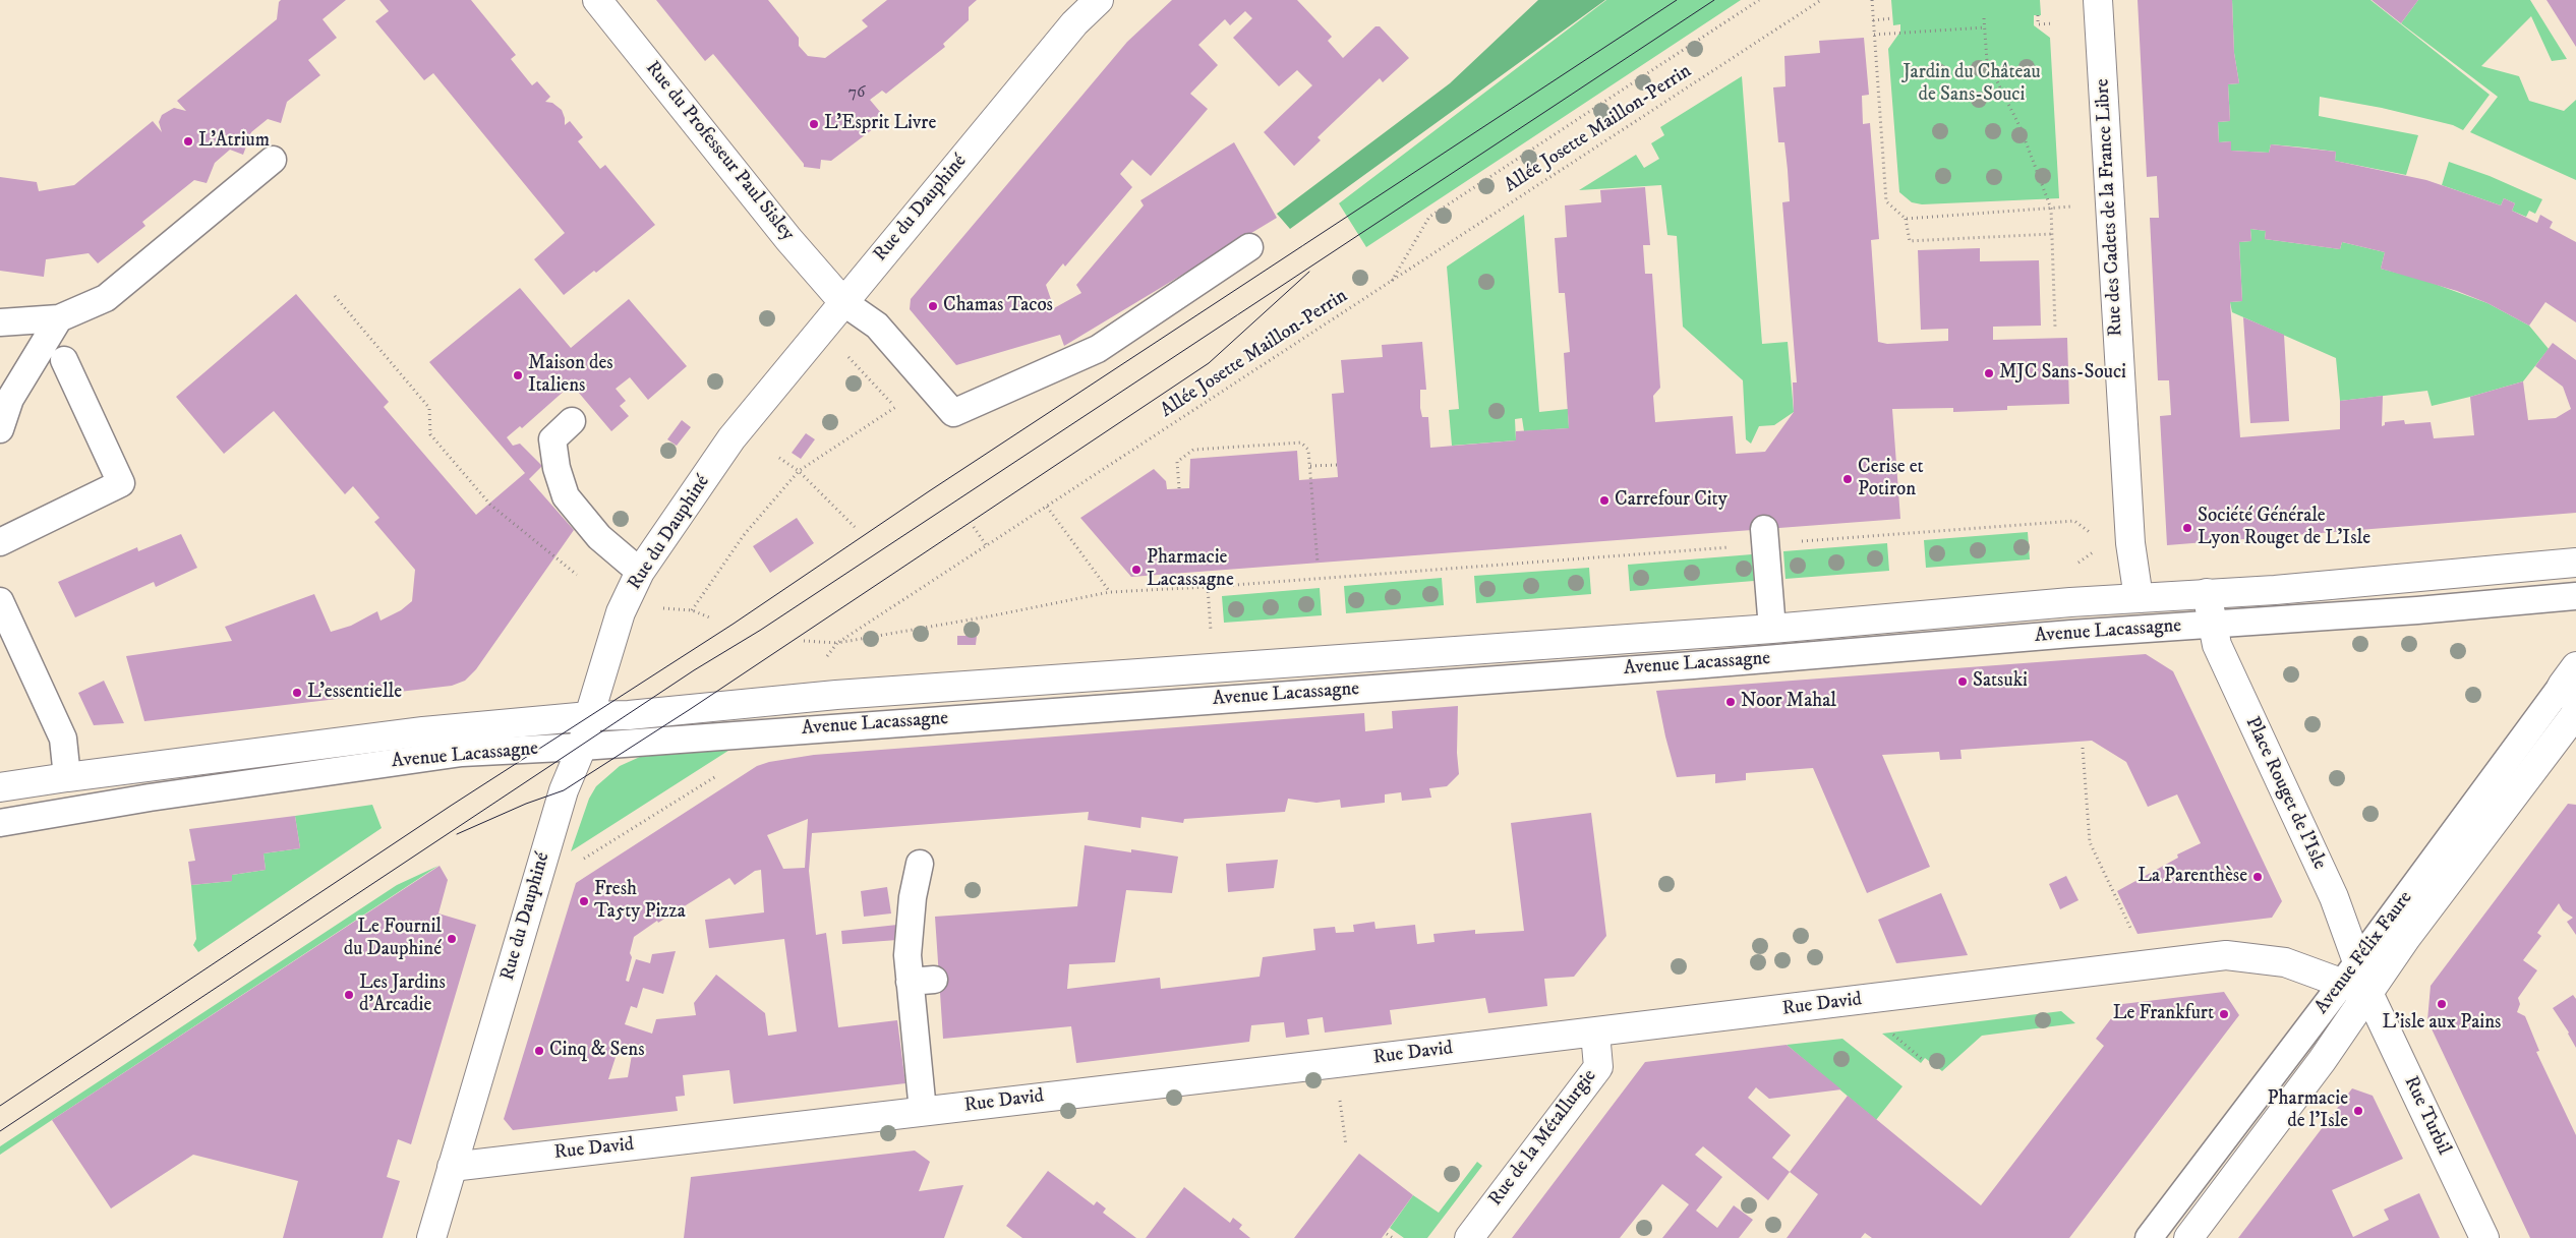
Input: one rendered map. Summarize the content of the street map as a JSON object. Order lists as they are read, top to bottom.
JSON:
{
  "streets": {
    "street": [
      "Rue du Professeur Paul Sisley",
      "Rue des Cadets de la France Libre",
      "Rue du Dauphiné",
      "Avenue Lacassagne",
      "Place Rouget de l'Isle",
      "Avenue Félix Faure",
      "Rue David",
      "Rue Turbil",
      "Rue de la Métallurgie"
    ],
    "path": ["Allée Josette Maillon-Perrin"]
  },
  "crossings": [
    ["Rue du Professeur Paul Sisley", "Rue du Dauphiné"],
    ["Rue des Cadets de la France Libre", "Avenue Lacassagne"],
    ["Rue du Dauphiné", "Avenue Lacassagne"],
    ["Rue du Dauphiné", "Rue David"],
    ["Avenue Lacassagne", "Place Rouget de l'Isle"],
    ["Place Rouget de l'Isle", "Avenue Félix Faure"],
    ["Place Rouget de l'Isle", "Rue David"],
    ["Place Rouget de l'Isle", "Rue Turbil"],
    ["Avenue Félix Faure", "Rue David"],
    ["Avenue Félix Faure", "Rue Turbil"],
    ["Rue David", "Rue de la Métallurgie"]
  ],
  "parks": ["Jardin du Château de Sans-Souci"],
  "places": [
    "L'Esprit Livre",
    "L'Atrium",
    "Chamas Tacos",
    "MJC Sans-Souci",
    "Maison des Italiens",
    "Cerise et Potiron",
    "Carrefour City",
    "Société Générale Lyon Rouget de L'Isle",
    "Pharmacie Lacassagne",
    "Satsuki",
    "L'essentielle",
    "Noor Mahal",
    "La Parenthèse",
    "Fresh Ta5ty Pizza",
    "Le Fournil du Dauphiné",
    "Les Jardins d'Arcadie",
    "L'isle aux Pains",
    "Le Frankfurt",
    "Cinq & Sens",
    "Pharmacie de l'Isle"
  ],
  "house_numbers": ["76"]
}
